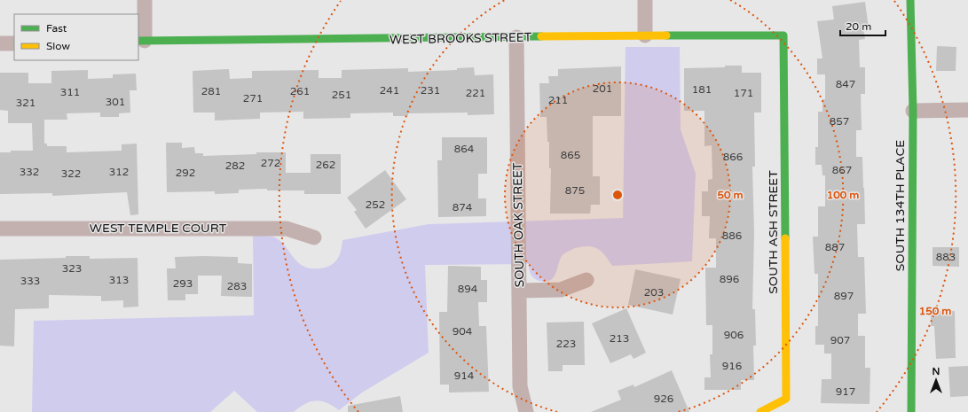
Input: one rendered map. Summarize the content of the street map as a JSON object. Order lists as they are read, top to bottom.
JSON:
{
  "streets": {
    "street": [
      "WEST BROOKS STREET",
      "SOUTH 134TH PLACE",
      "SOUTH OAK STREET",
      "WEST TEMPLE COURT",
      "SOUTH ASH STREET"
    ]
  },
  "crossings": [
    ["WEST BROOKS STREET", "SOUTH OAK STREET"],
    ["WEST BROOKS STREET", "SOUTH ASH STREET"]
  ],
  "house_numbers": [
    "847",
    "201",
    "181",
    "241",
    "231",
    "281",
    "261",
    "311",
    "221",
    "171",
    "251",
    "271",
    "211",
    "301",
    "321",
    "857",
    "864",
    "865",
    "866",
    "272",
    "262",
    "282",
    "867",
    "332",
    "312",
    "292",
    "322",
    "875",
    "252",
    "874",
    "886",
    "887",
    "883",
    "323",
    "896",
    "313",
    "333",
    "293",
    "283",
    "894",
    "203",
    "897",
    "904",
    "906",
    "213",
    "907",
    "223",
    "916",
    "914",
    "917",
    "926"
  ],
  "legend": ["Fast", "Slow"],
  "scale_bar": "20 m",
  "north": "top",
  "rings": ["50 m", "100 m", "150 m"]
}
